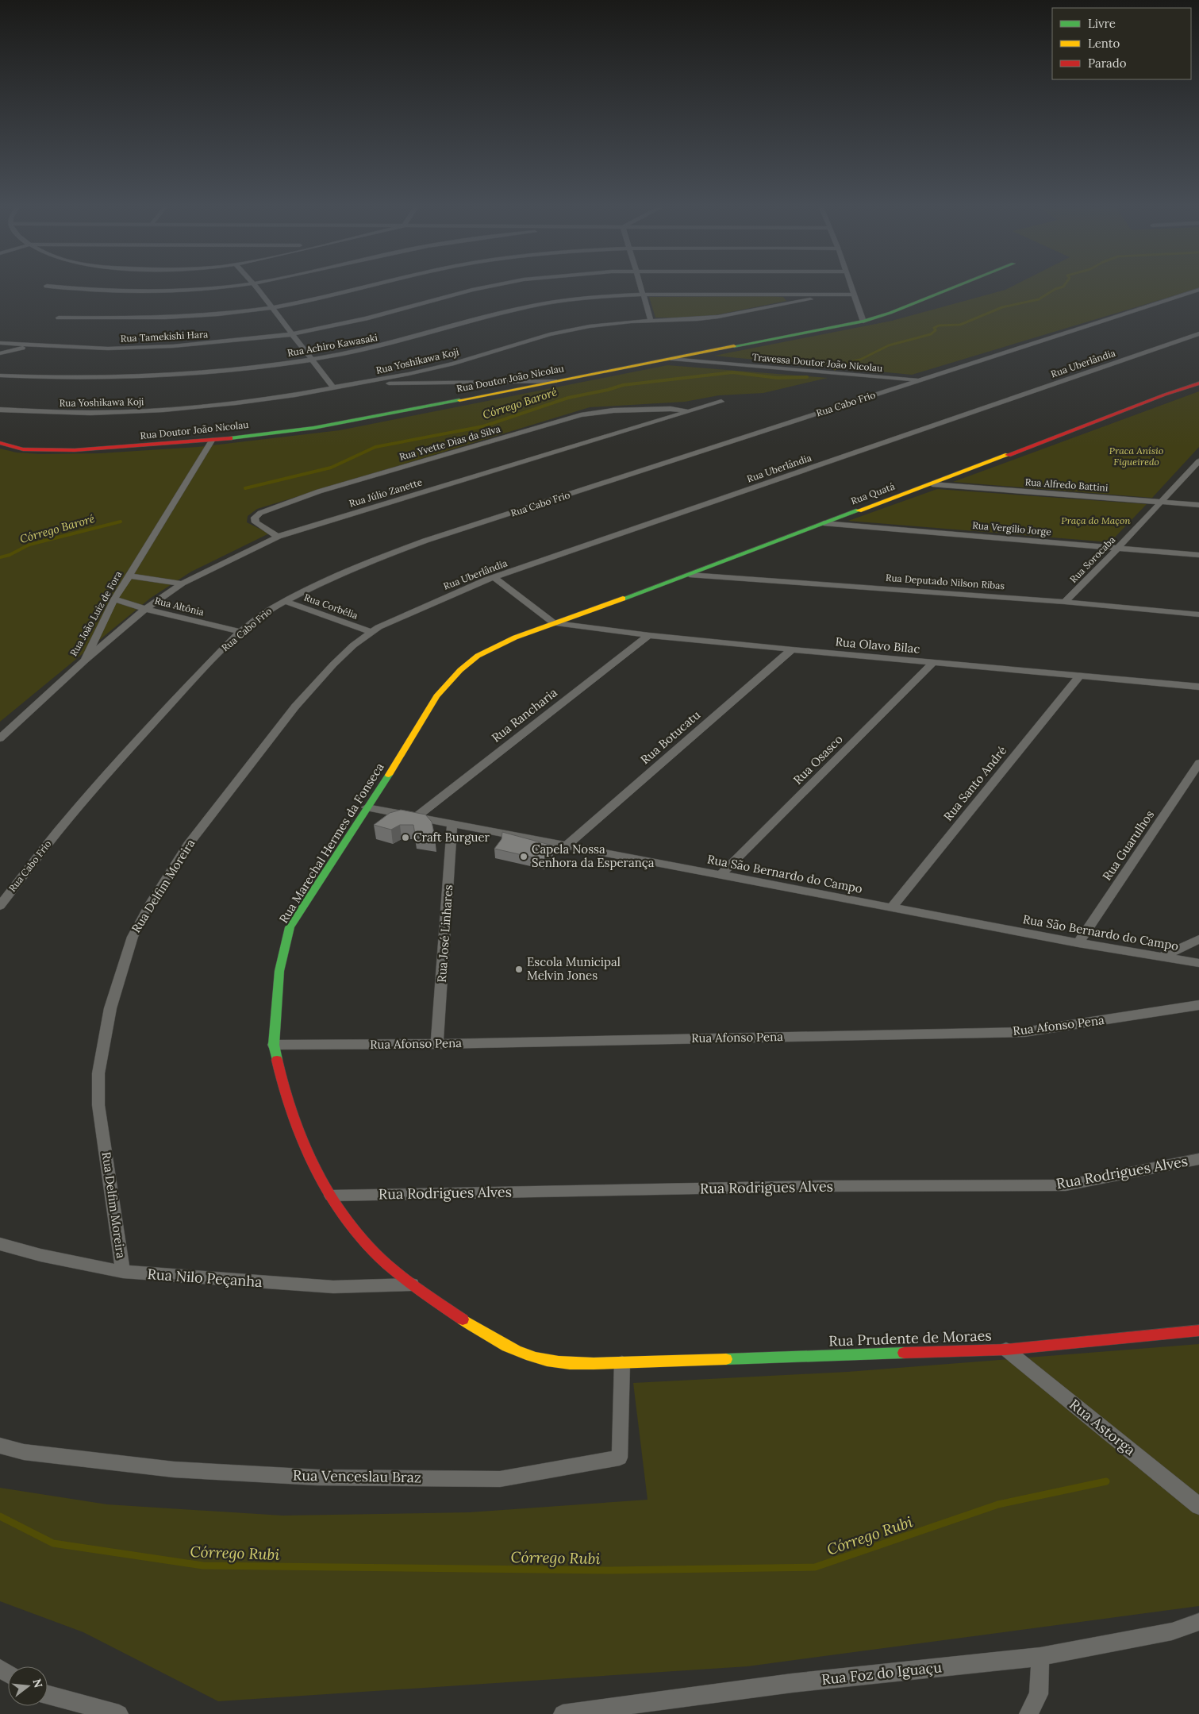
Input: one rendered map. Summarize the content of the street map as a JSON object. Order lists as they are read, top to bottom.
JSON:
{
  "streets": {
    "street": [
      "Rua Tamekishi Hara",
      "Rua Achiro Kawasaki",
      "Rua Yoshikawa Koji",
      "Travessa Doutor João Nicolau",
      "Rua Uberlândia",
      "Rua Doutor João Nicolau",
      "Rua Cabo Frio",
      "Rua Yvette Dias da Silva",
      "Rua Alfredo Battini",
      "Rua Júlio Zanette",
      "Rua Quatá",
      "Rua Vergílio Jorge",
      "Rua Sorocaba",
      "Rua Deputado Nilson Ribas",
      "Rua Altônia",
      "Rua Corbélia",
      "Rua João Luiz de Fora",
      "Rua Olavo Bilac",
      "Rua Rancharia",
      "Rua Botucatu",
      "Rua Osasco",
      "Rua Santo André",
      "Rua Marechal Hermes da Fonseca",
      "Rua Guarulhos",
      "Rua São Bernardo do Campo",
      "Rua Delfim Moreira",
      "Rua José Linhares",
      "Rua Afonso Pena",
      "Rua Rodrigues Alves",
      "Rua Nilo Peçanha",
      "Rua Prudente de Moraes",
      "Rua Astorga",
      "Rua Venceslau Braz",
      "Rua Foz do Iguaçu"
    ]
  },
  "crossings": [
    ["Rua Achiro Kawasaki", "Rua Yoshikawa Koji"],
    ["Travessa Doutor João Nicolau", "Rua Doutor João Nicolau"],
    ["Travessa Doutor João Nicolau", "Rua Cabo Frio"],
    ["Rua Uberlândia", "Rua Corbélia"],
    ["Rua Uberlândia", "Rua Delfim Moreira"],
    ["Rua Doutor João Nicolau", "Rua João Luiz de Fora"],
    ["Rua Cabo Frio", "Rua Altônia"],
    ["Rua Cabo Frio", "Rua Corbélia"],
    ["Rua Yvette Dias da Silva", "Rua Júlio Zanette"],
    ["Rua Alfredo Battini", "Rua Quatá"],
    ["Rua Alfredo Battini", "Rua Sorocaba"],
    ["Rua Júlio Zanette", "Rua Altônia"],
    ["Rua Júlio Zanette", "Rua João Luiz de Fora"],
    ["Rua Quatá", "Rua Vergílio Jorge"],
    ["Rua Quatá", "Rua Deputado Nilson Ribas"],
    ["Rua Quatá", "Rua Olavo Bilac"],
    ["Rua Quatá", "Rua Marechal Hermes da Fonseca"],
    ["Rua Vergílio Jorge", "Rua Sorocaba"],
    ["Rua Sorocaba", "Rua Deputado Nilson Ribas"],
    ["Rua Altônia", "Rua João Luiz de Fora"],
    ["Rua Corbélia", "Rua Delfim Moreira"],
    ["Rua Olavo Bilac", "Rua Rancharia"],
    ["Rua Olavo Bilac", "Rua Botucatu"],
    ["Rua Olavo Bilac", "Rua Osasco"],
    ["Rua Olavo Bilac", "Rua Santo André"],
    ["Rua Olavo Bilac", "Rua Marechal Hermes da Fonseca"],
    ["Rua Rancharia", "Rua São Bernardo do Campo"],
    ["Rua Botucatu", "Rua São Bernardo do Campo"],
    ["Rua Osasco", "Rua São Bernardo do Campo"],
    ["Rua Santo André", "Rua São Bernardo do Campo"],
    ["Rua Marechal Hermes da Fonseca", "Rua São Bernardo do Campo"],
    ["Rua Marechal Hermes da Fonseca", "Rua Afonso Pena"],
    ["Rua Marechal Hermes da Fonseca", "Rua Rodrigues Alves"],
    ["Rua Marechal Hermes da Fonseca", "Rua Nilo Peçanha"],
    ["Rua Marechal Hermes da Fonseca", "Rua Prudente de Moraes"],
    ["Rua Marechal Hermes da Fonseca", "Rua Venceslau Braz"],
    ["Rua Guarulhos", "Rua São Bernardo do Campo"],
    ["Rua São Bernardo do Campo", "Rua José Linhares"],
    ["Rua Delfim Moreira", "Rua Nilo Peçanha"],
    ["Rua José Linhares", "Rua Afonso Pena"],
    ["Rua Prudente de Moraes", "Rua Astorga"],
    ["Rua Prudente de Moraes", "Rua Venceslau Braz"]
  ],
  "water": ["Córrego Baroré", "Córrego Rubi"],
  "parks": ["Praca Anísio Figueiredo", "Praça do Maçon"],
  "places": ["Craft Burguer", "Capela Nossa Senhora da Esperança", "Escola Municipal Melvin Jones"],
  "legend": ["Livre", "Lento", "Parado"],
  "north": "right"
}
